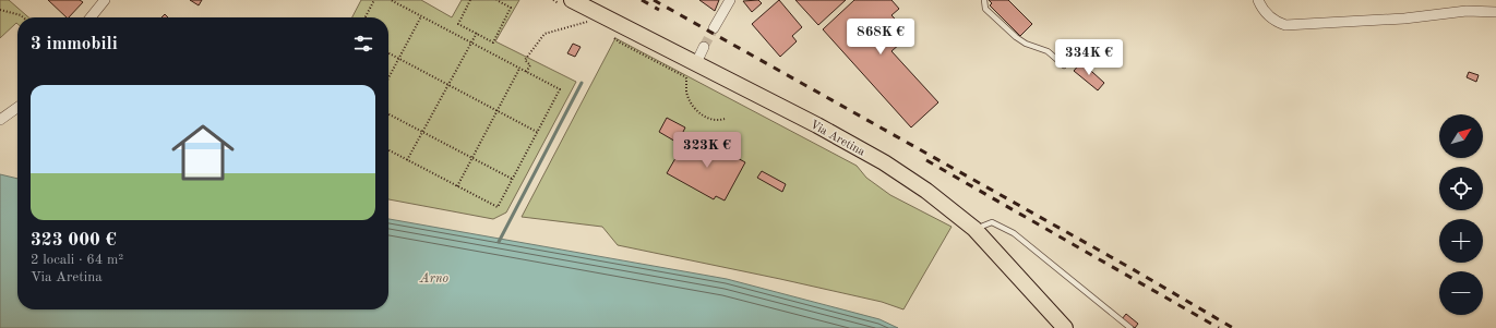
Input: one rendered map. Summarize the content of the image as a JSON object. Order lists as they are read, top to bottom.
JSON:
{
  "streets": {
    "main road": ["Via Aretina"]
  },
  "water": ["Arno"],
  "north": "top right",
  "page": {
    "heading": "3 immobili",
    "price": ["868K €", "334K €", "323K €"],
    "list": [
      {
        "name": "323 000 €",
        "note": "2 locali · 64 m² · Via Aretina"
      }
    ],
    "map_buttons": ["+", "−"]
  }
}
